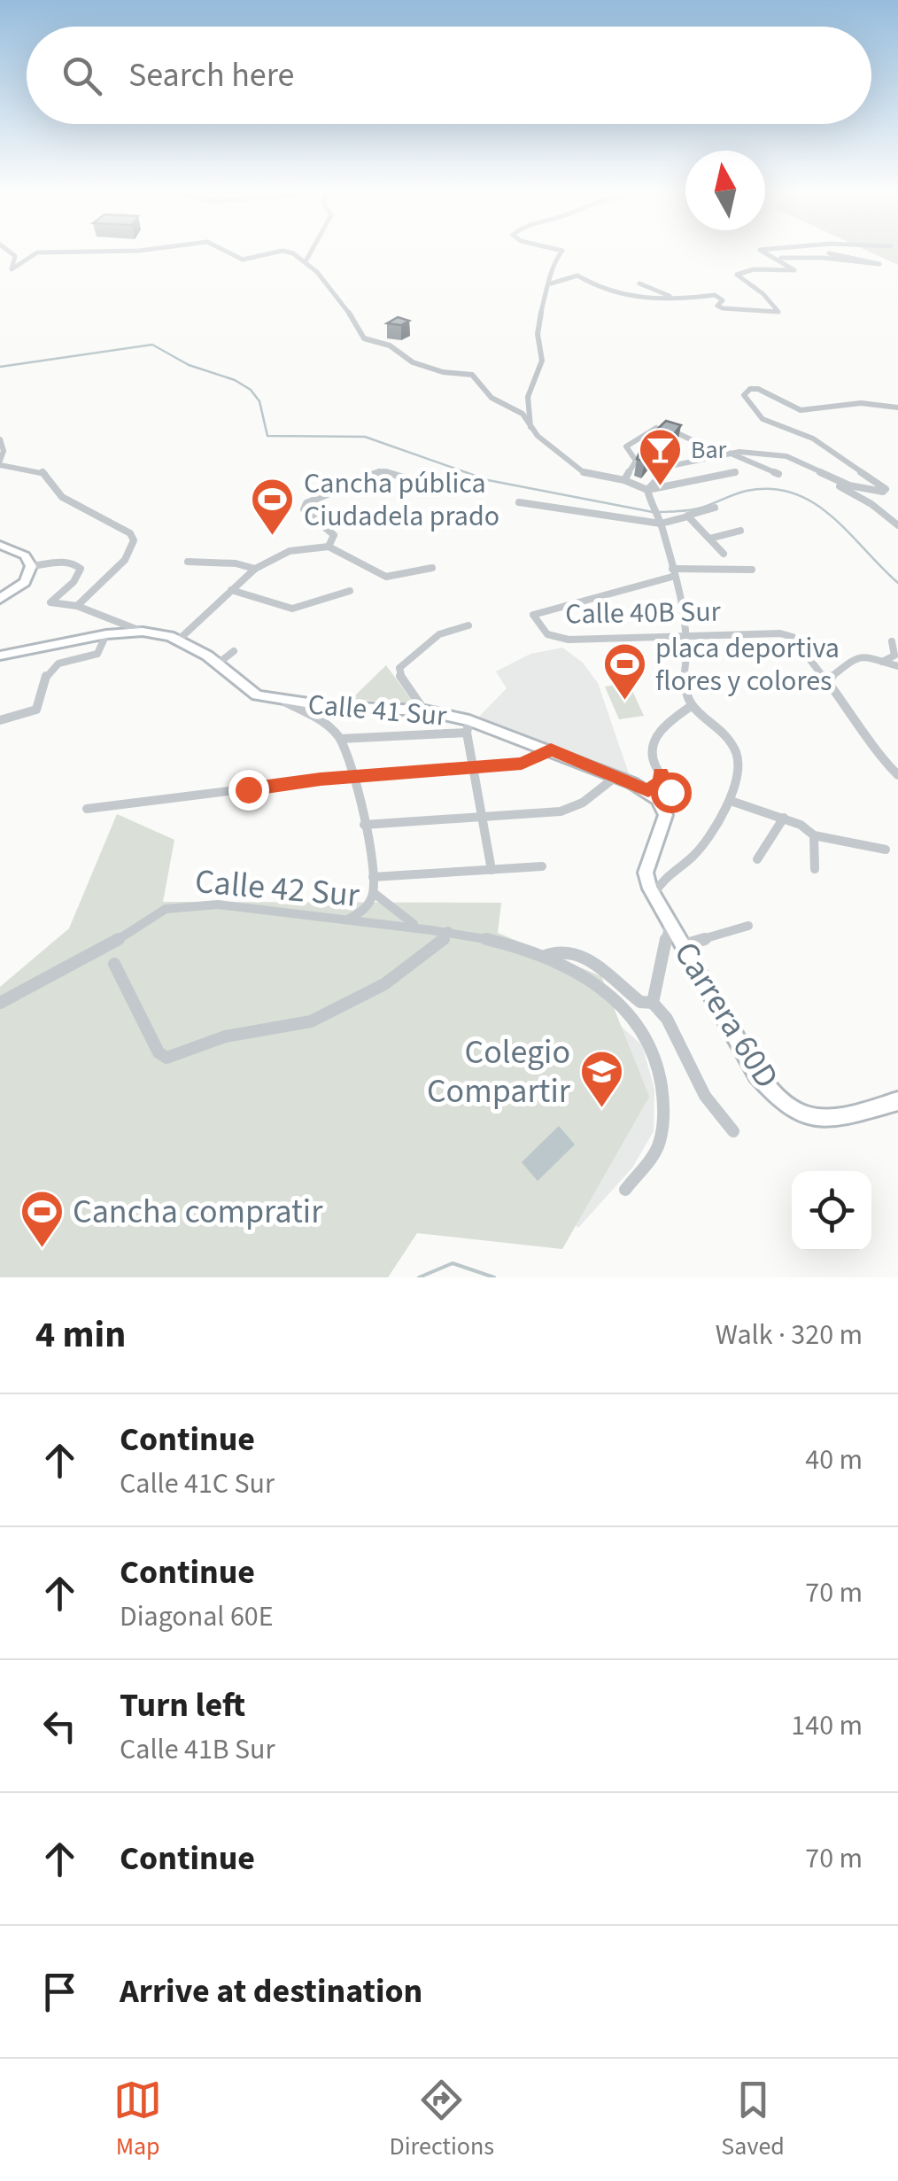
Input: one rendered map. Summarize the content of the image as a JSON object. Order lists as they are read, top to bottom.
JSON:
{
  "streets": {
    "main road": ["Calle 41 Sur", "Carrera 60D"],
    "street": ["Calle 40B Sur", "Calle 42 Sur"]
  },
  "places": {
    "bar": ["Bar"],
    "sports": ["Cancha pública Ciudadela prado", "placa deportiva flores y colores", "Cancha compratir"],
    "school or university": ["Colegio Compartir"]
  },
  "north": "top",
  "page": {
    "search": "Search here",
    "heading": ["4 min", "Walk · 320 m"],
    "list": [
      ["Continue", "Calle 41C Sur", "40 m"],
      ["Continue", "Diagonal 60E", "70 m"],
      ["Turn left", "Calle 41B Sur", "140 m"],
      ["Continue", "70 m"],
      "Arrive at destination"
    ],
    "nav": ["Map", "Directions", "Saved"]
  }
}
